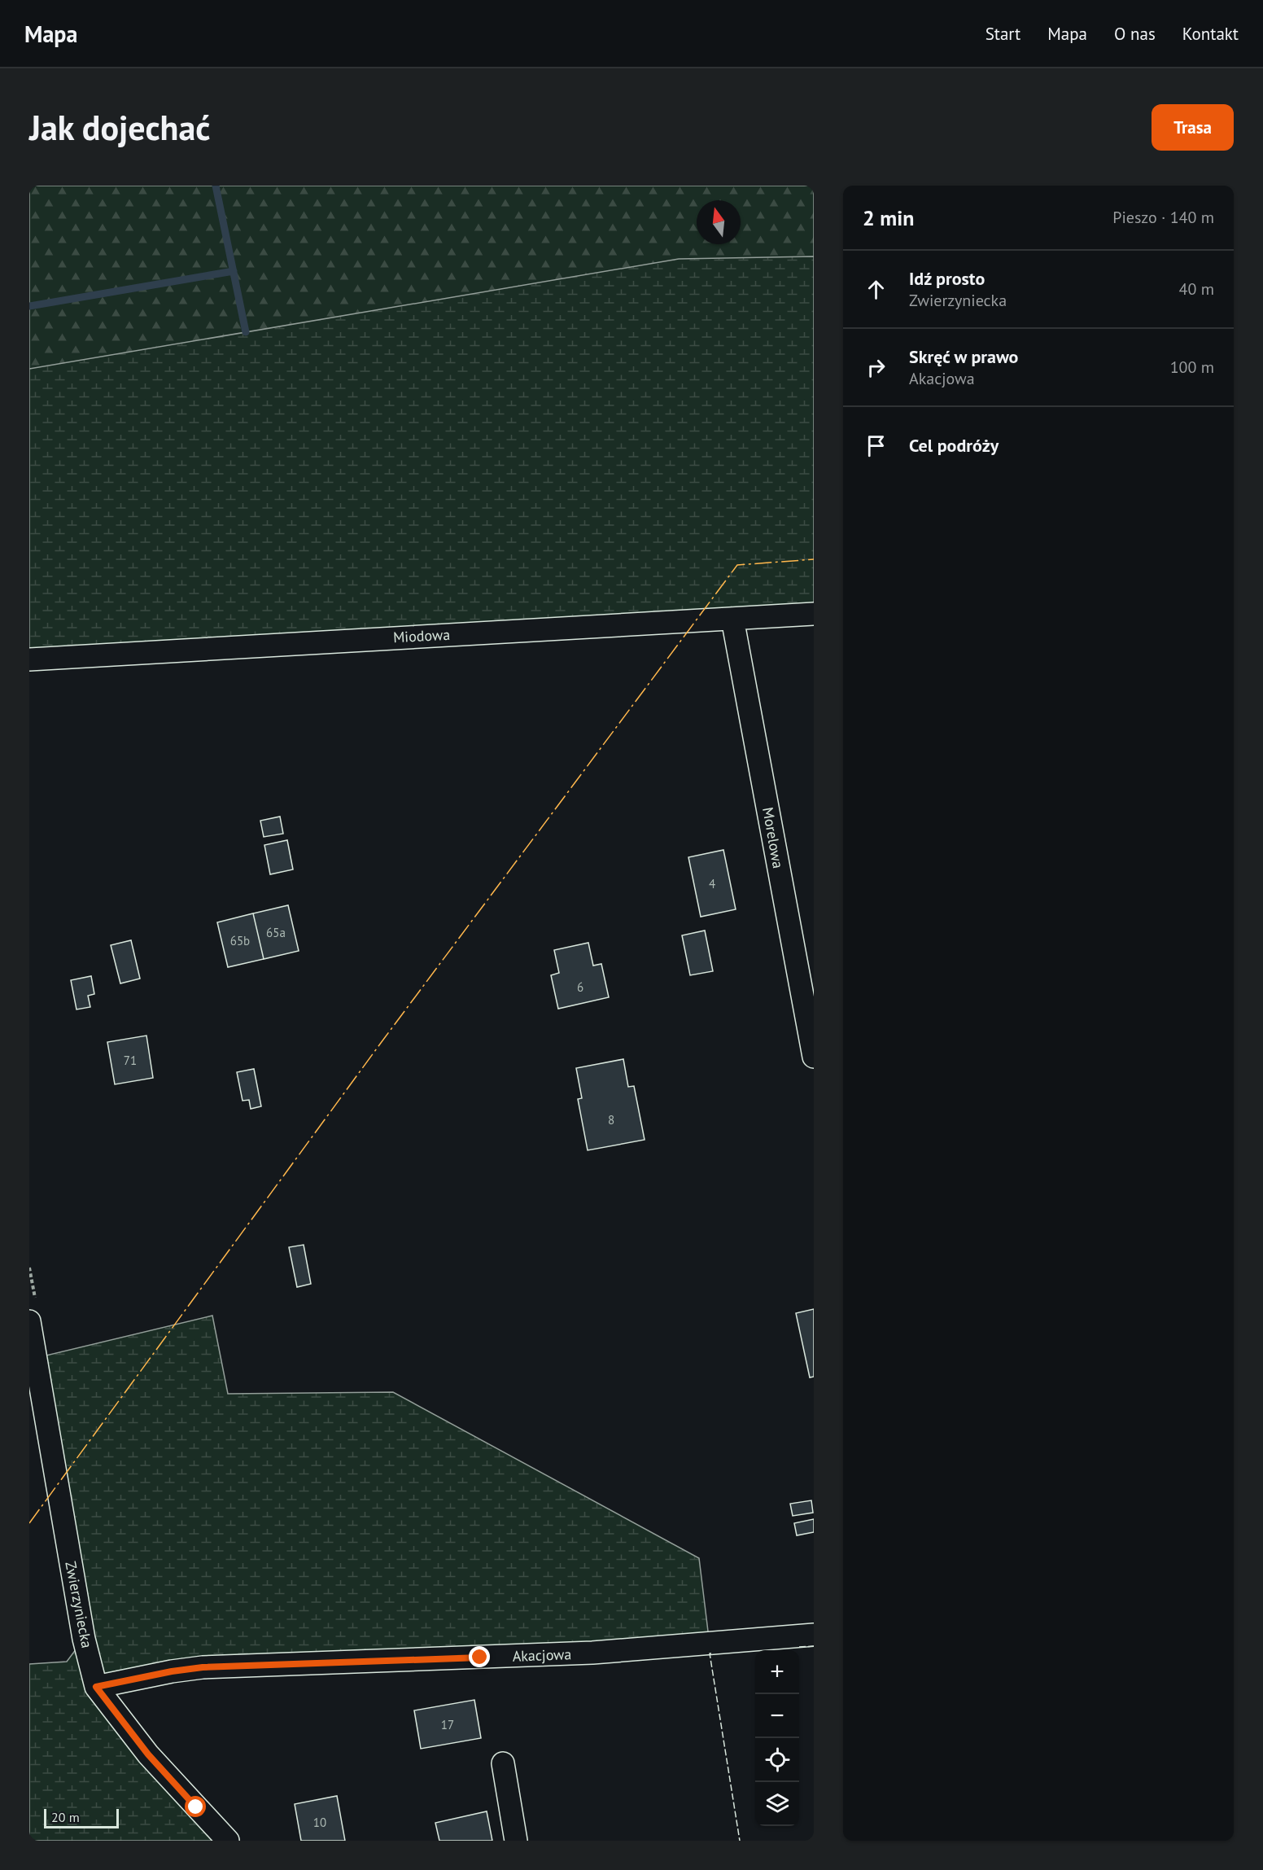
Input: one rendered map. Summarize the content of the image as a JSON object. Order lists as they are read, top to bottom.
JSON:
{
  "streets": {
    "street": [
      "Miodowa",
      "Morelowa",
      "Zwierzyniecka",
      "Akacjowa"
    ]
  },
  "crossings": [
    ["Miodowa", "Morelowa"],
    ["Zwierzyniecka", "Akacjowa"]
  ],
  "house_numbers": [
    "4",
    "65a",
    "65b",
    "6",
    "71",
    "8",
    "17",
    "10"
  ],
  "scale_bar": "20 m",
  "north": "top",
  "page": {
    "header": "Mapa",
    "nav": [
      "Start",
      "Mapa",
      "O nas",
      "Kontakt"
    ],
    "buttons": "Trasa",
    "title": "Jak dojechać",
    "heading": ["2 min", "Pieszo · 140 m"],
    "list": [
      ["Idź prosto", "Zwierzyniecka", "40 m"],
      ["Skręć w prawo", "Akacjowa", "100 m"],
      "Cel podróży"
    ],
    "map_buttons": ["+", "−"],
    "scale": "20 m"
  }
}
